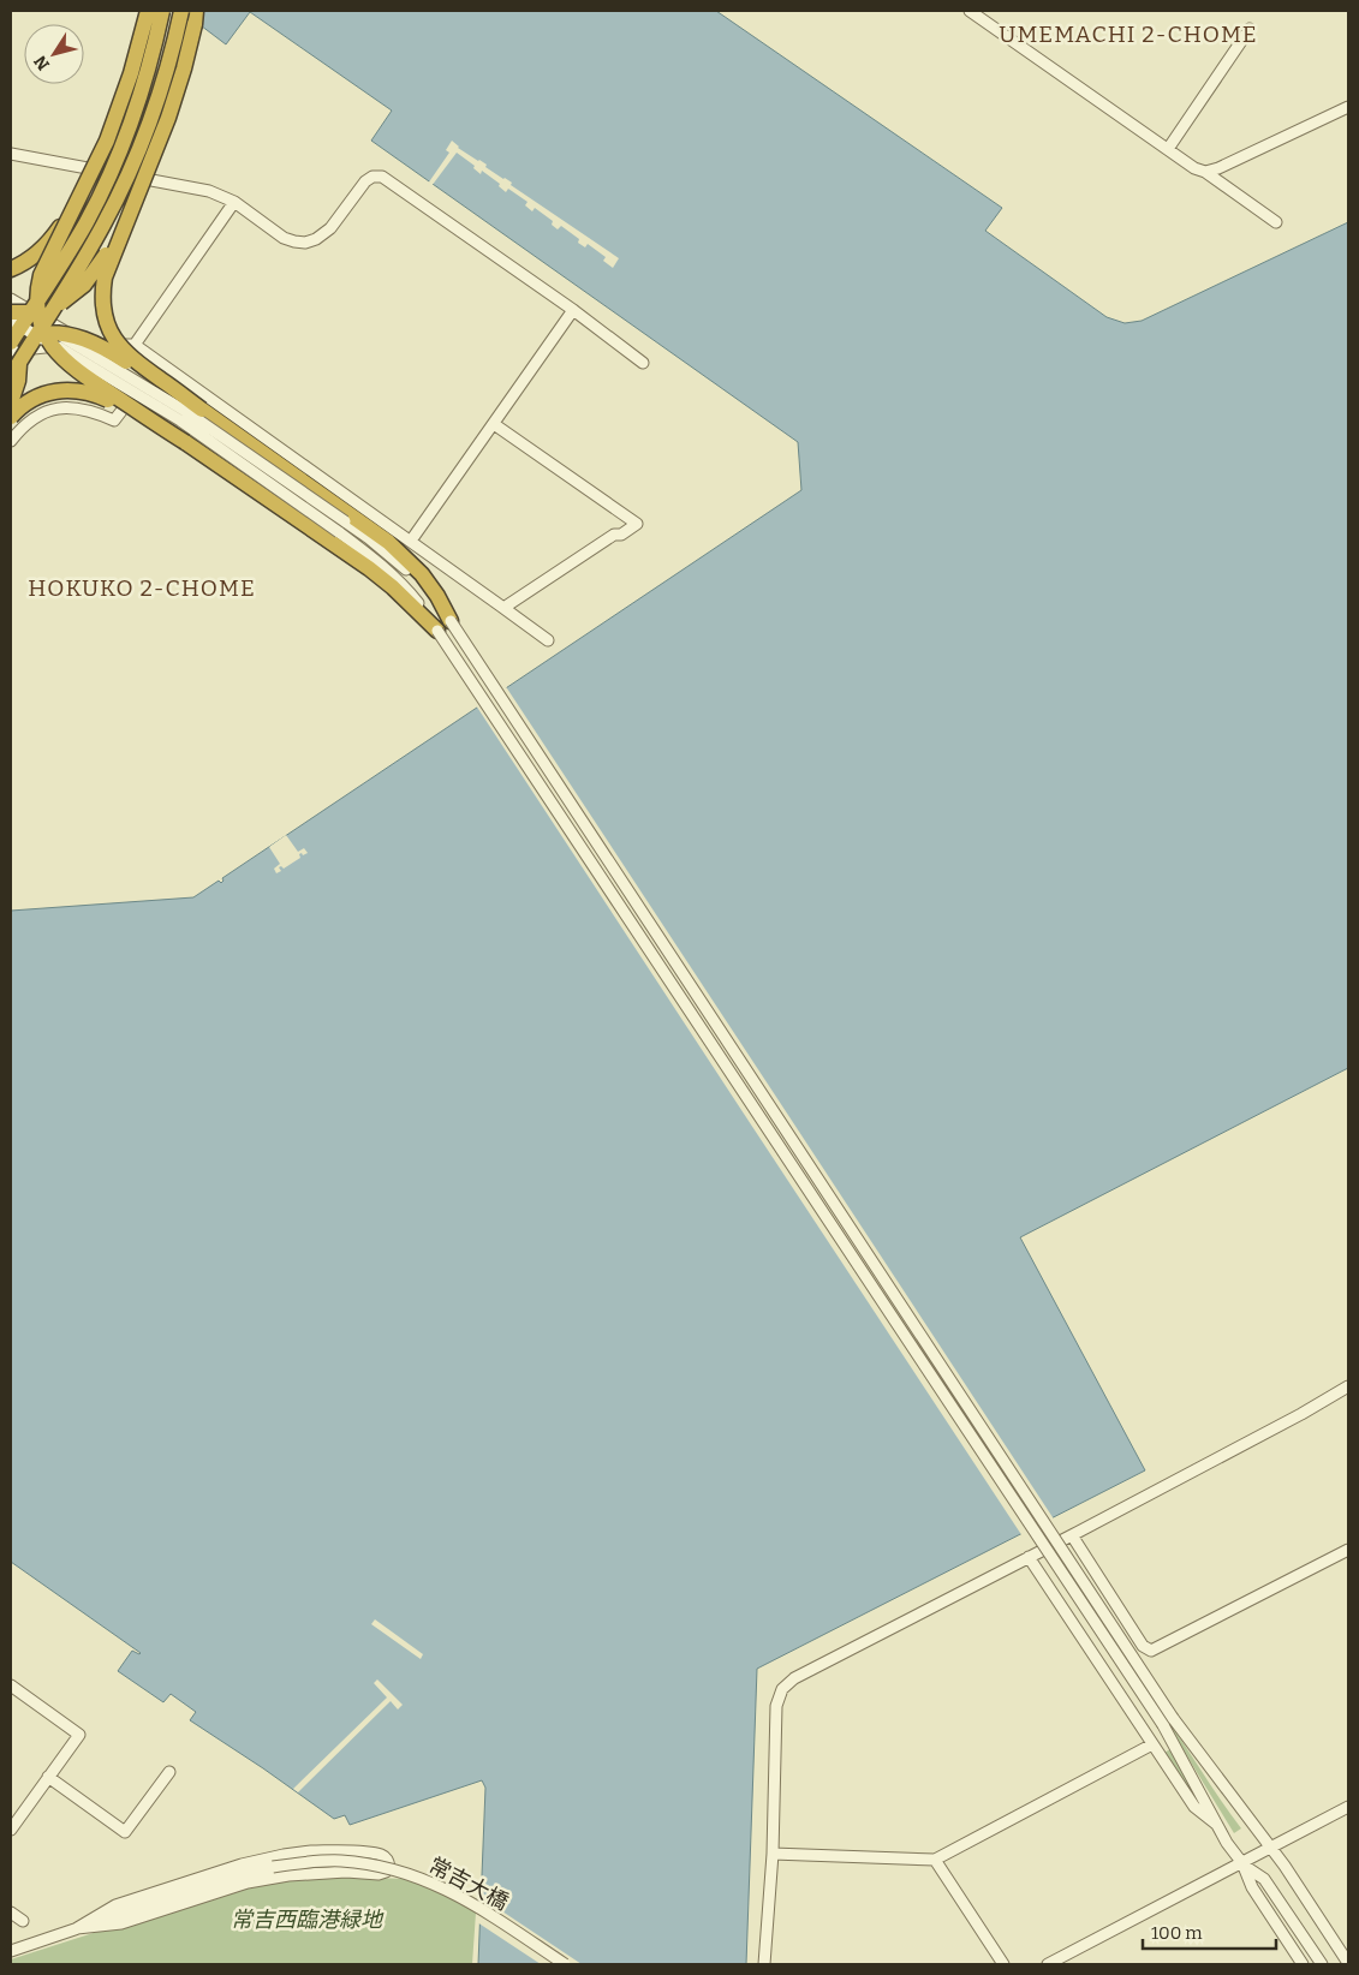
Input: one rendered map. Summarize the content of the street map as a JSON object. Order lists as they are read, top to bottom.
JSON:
{
  "streets": {
    "street": ["常吉大橋"]
  },
  "districts": ["UMEMACHI 2-CHOME", "HOKUKO 2-CHOME"],
  "parks": ["常吉西臨港緑地"],
  "scale_bar": "100 m",
  "north": "bottom left"
}
